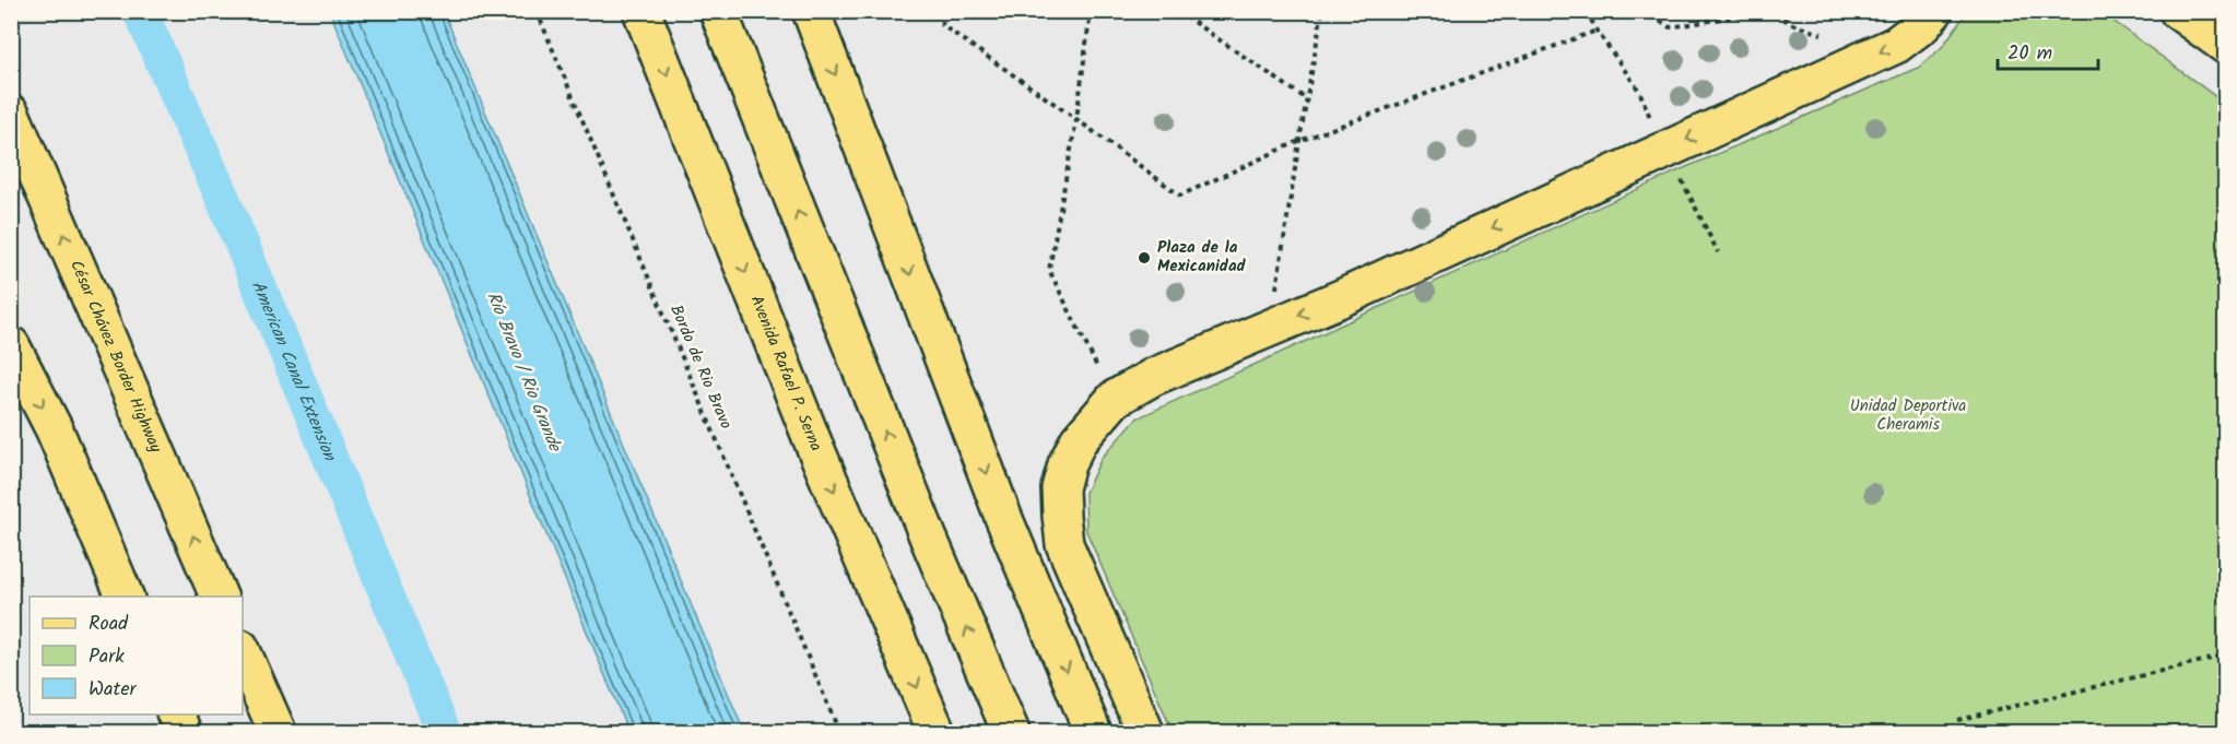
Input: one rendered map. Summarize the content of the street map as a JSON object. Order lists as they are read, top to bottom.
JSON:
{
  "streets": {
    "main road": ["César Chávez Border Highway", "Avenida Rafael P. Serna"],
    "path": ["Bordo de Rio Bravo"]
  },
  "water": ["American Canal Extension", "Río Bravo / Rio Grande"],
  "parks": ["Unidad Deportiva Cheramis"],
  "places": ["Plaza de la Mexicanidad"],
  "legend": ["Road", "Park", "Water"],
  "scale_bar": "20 m"
}
